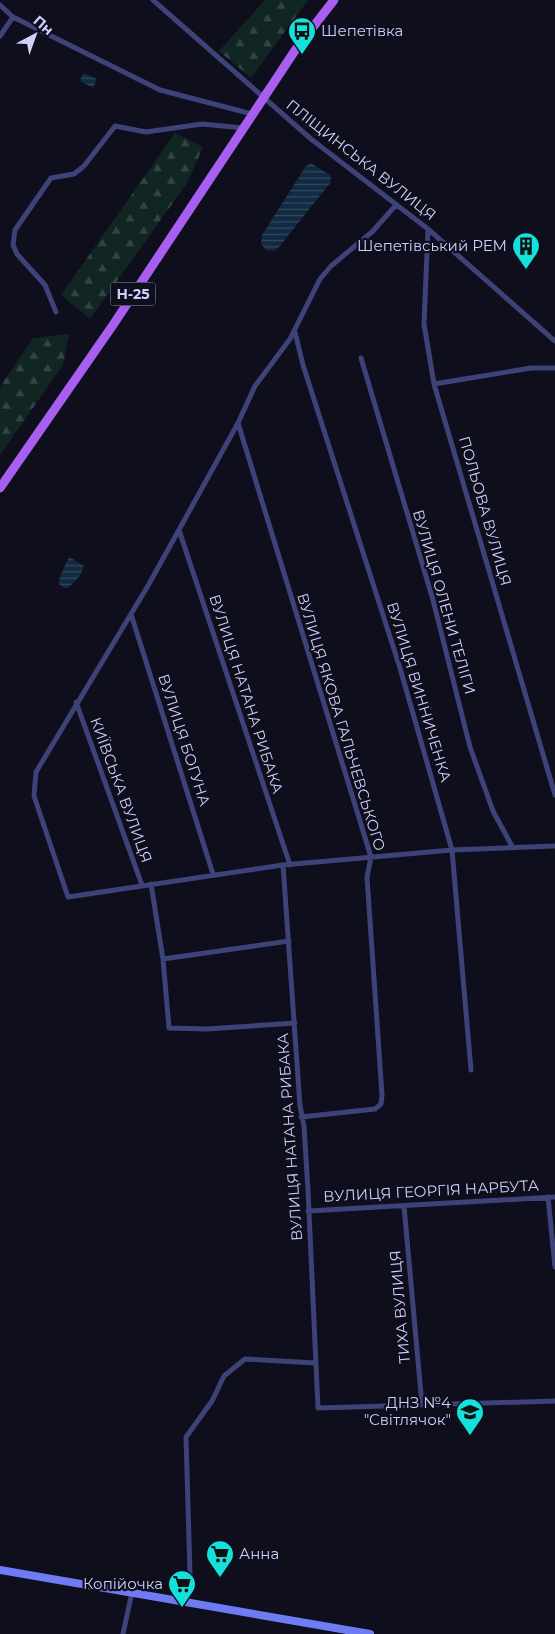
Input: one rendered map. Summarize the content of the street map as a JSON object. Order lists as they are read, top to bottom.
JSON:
{
  "streets": {
    "main road": ["Н-25"],
    "street": [
      "ПЛІЩИНСЬКА ВУЛИЦЯ",
      "ПОЛЬОВА ВУЛИЦЯ",
      "ВУЛИЦЯ ОЛЕНИ ТЕЛІГИ",
      "ВУЛИЦЯ ВИННИЧЕНКА",
      "ВУЛИЦЯ НАТАНА РИБАКА",
      "ВУЛИЦЯ ЯКОВА ГАЛЬЧЕВСЬКОГО",
      "ВУЛИЦЯ БОГУНА",
      "КИЇВСЬКА ВУЛИЦЯ",
      "ВУЛИЦЯ ГЕОРГІЯ НАРБУТА",
      "ТИХА ВУЛИЦЯ"
    ]
  },
  "crossings": [
    ["ПЛІЩИНСЬКА ВУЛИЦЯ", "Н-25"],
    ["ПЛІЩИНСЬКА ВУЛИЦЯ", "ПОЛЬОВА ВУЛИЦЯ"],
    ["ВУЛИЦЯ НАТАНА РИБАКА", "ВУЛИЦЯ ЯКОВА ГАЛЬЧЕВСЬКОГО"],
    ["ВУЛИЦЯ НАТАНА РИБАКА", "КИЇВСЬКА ВУЛИЦЯ"],
    ["ВУЛИЦЯ НАТАНА РИБАКА", "ВУЛИЦЯ ГЕОРГІЯ НАРБУТА"],
    ["ВУЛИЦЯ НАТАНА РИБАКА", "ТИХА ВУЛИЦЯ"],
    ["ВУЛИЦЯ ГЕОРГІЯ НАРБУТА", "ТИХА ВУЛИЦЯ"]
  ],
  "places": {
    "bus stop": ["Шепетівка"],
    "building": ["Шепетівський РЕМ"],
    "school or university": ["ДНЗ №4 \"Світлячок\""],
    "supermarket": ["Анна", "Копійочка"]
  },
  "north": "top right"
}
